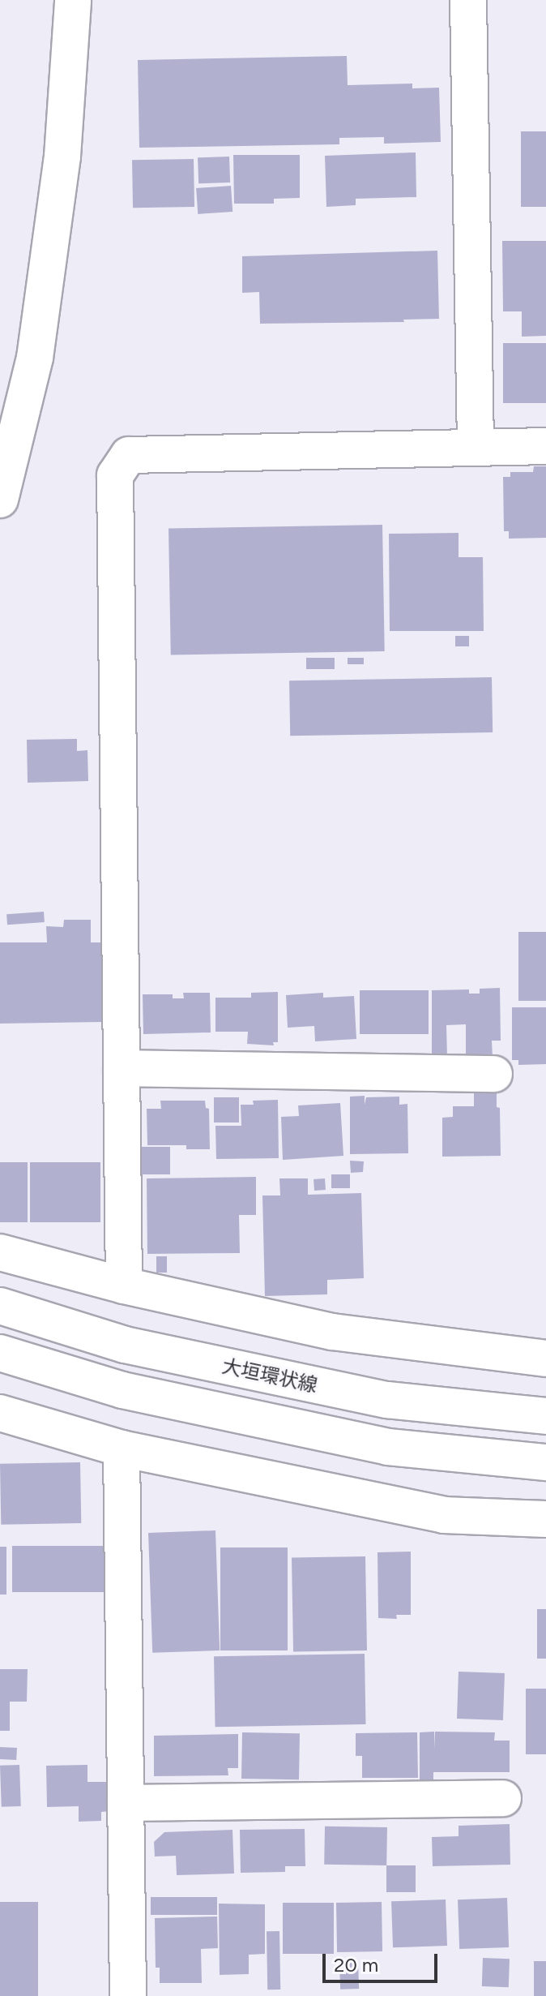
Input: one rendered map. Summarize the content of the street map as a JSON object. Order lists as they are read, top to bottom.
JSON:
{
  "streets": {
    "street": ["大垣環状線"]
  },
  "scale_bar": "20 m"
}
